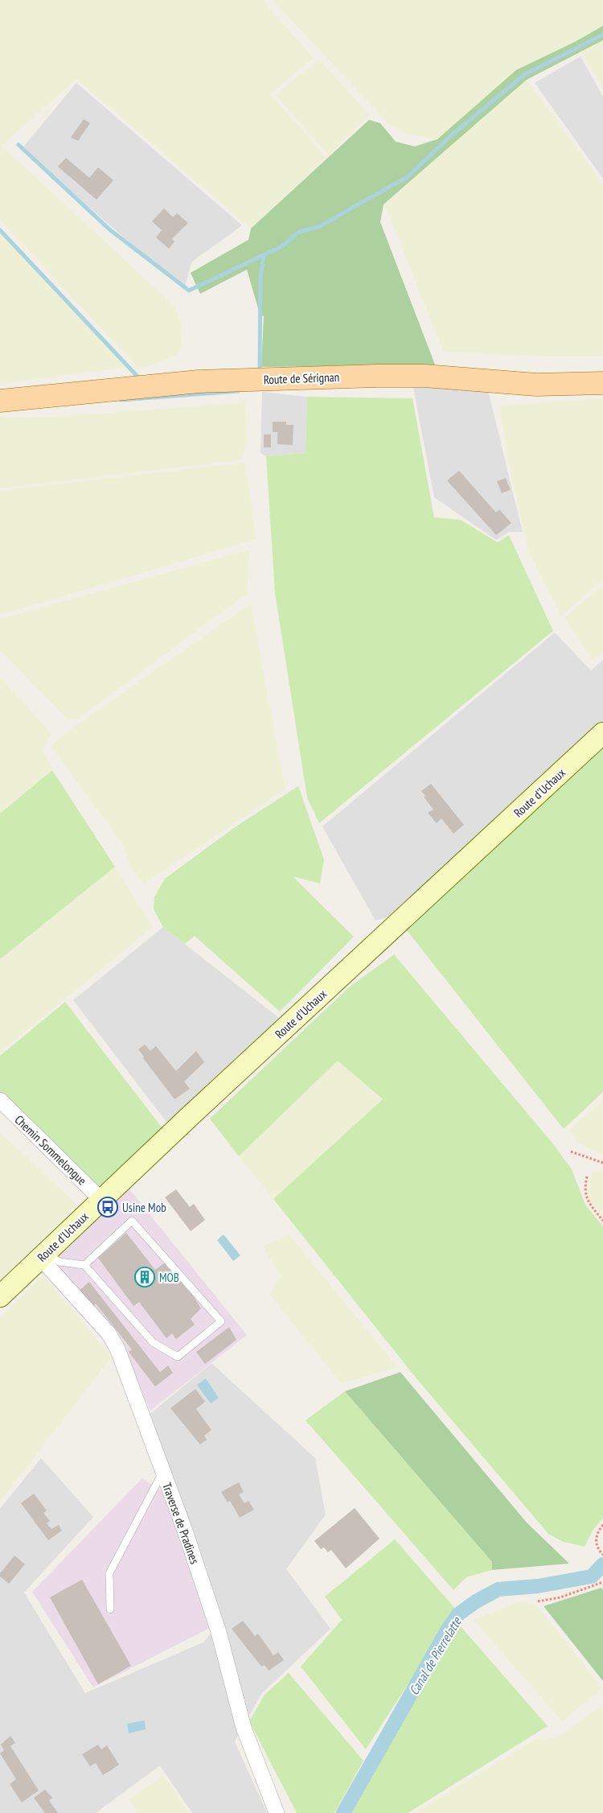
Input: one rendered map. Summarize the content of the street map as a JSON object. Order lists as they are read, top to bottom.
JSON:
{
  "streets": {
    "main road": ["Route de Sérignan", "Route d'Uchaux"],
    "street": ["Chemin Sommelongue", "Traverse de Pradines"]
  },
  "crossings": [
    ["Route d'Uchaux", "Chemin Sommelongue"],
    ["Route d'Uchaux", "Traverse de Pradines"]
  ],
  "water": ["Canal de Pierrelatte"],
  "places": {
    "bus stop": ["Usine Mob"],
    "building": ["MOB"]
  }
}
